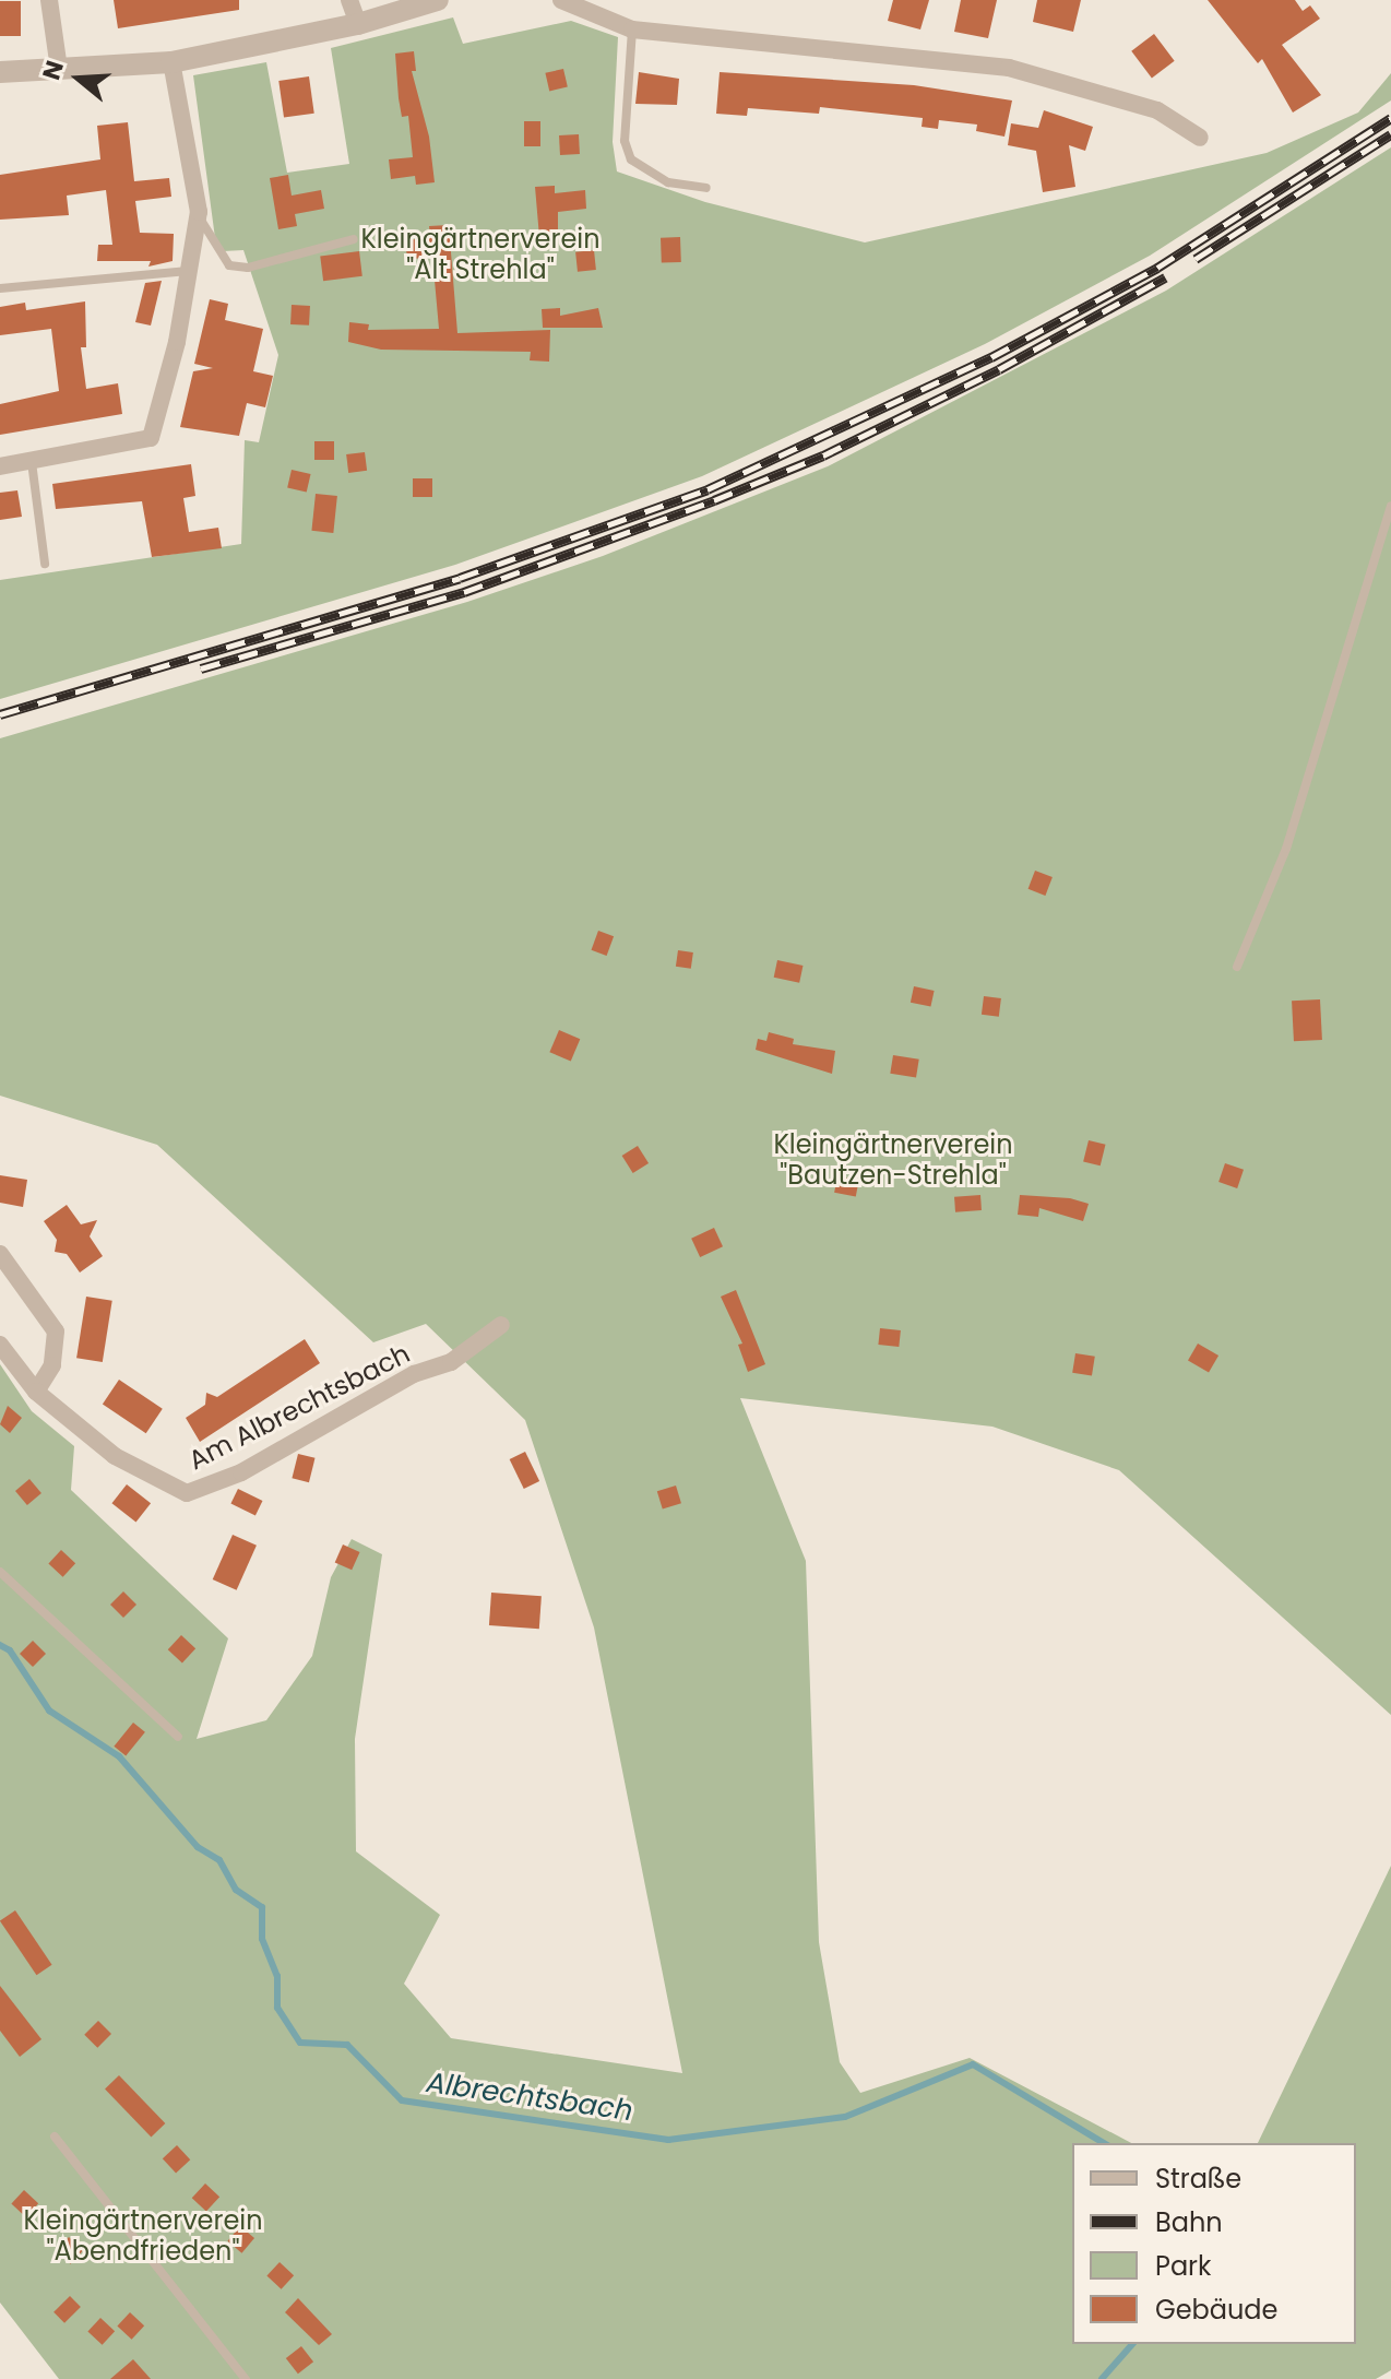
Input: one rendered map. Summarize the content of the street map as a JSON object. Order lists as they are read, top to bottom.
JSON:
{
  "streets": {
    "street": ["Am Albrechtsbach"]
  },
  "water": ["Albrechtsbach"],
  "parks": ["Kleingärtnerverein \"Alt Strehla\"", "Kleingärtnerverein \"Bautzen-Strehla\"", "Kleingärtnerverein \"Abendfrieden\""],
  "legend": [
    "Straße",
    "Bahn",
    "Park",
    "Gebäude"
  ],
  "north": "left"
}
